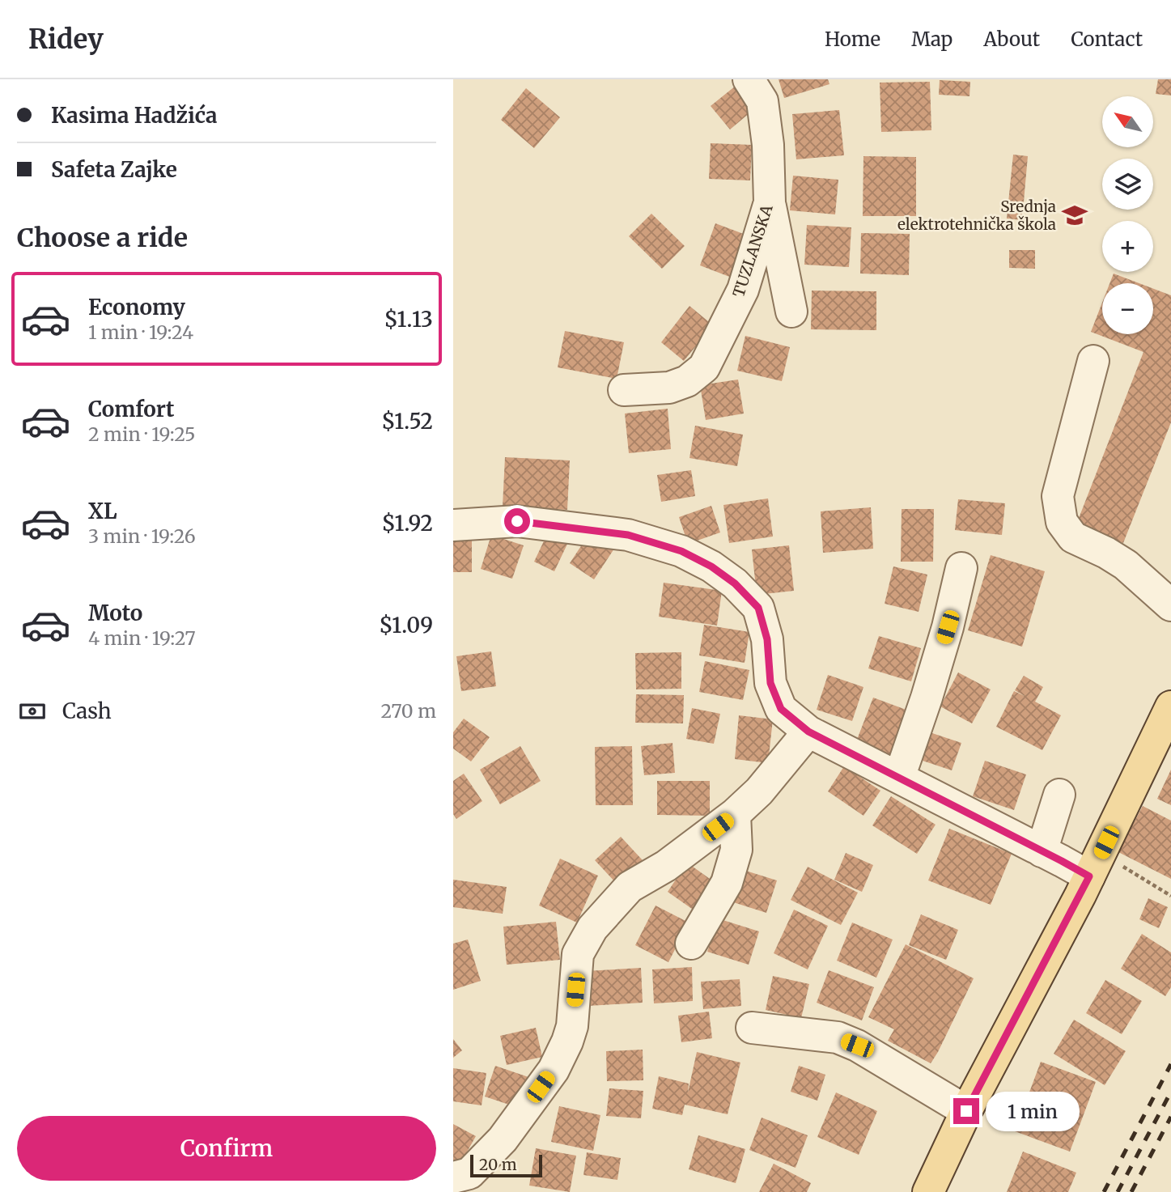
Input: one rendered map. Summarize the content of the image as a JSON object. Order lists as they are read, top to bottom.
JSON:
{
  "streets": {
    "street": ["TUZLANSKA"]
  },
  "places": {
    "school or university": ["Srednja elektrotehnička škola"]
  },
  "scale_bar": "20 m",
  "north": "top left",
  "page": {
    "header": "Ridey",
    "nav": [
      "Home",
      "Map",
      "About",
      "Contact"
    ],
    "banner": ["Kasima Hadžića", "Safeta Zajke"],
    "map_buttons": ["+", "−"],
    "heading": "Choose a ride",
    "list": [
      {
        "name": "Economy",
        "note": "1 min · 19:24",
        "value": "$1.13"
      },
      {
        "name": "Comfort",
        "note": "2 min · 19:25",
        "value": "$1.52"
      },
      {
        "name": "XL",
        "note": "3 min · 19:26",
        "value": "$1.92"
      },
      {
        "name": "Moto",
        "note": "4 min · 19:27",
        "value": "$1.09"
      }
    ],
    "pay": ["Cash", "270 m"],
    "bubble": "1 min",
    "buttons": "Confirm",
    "scale": "20 m"
  }
}
